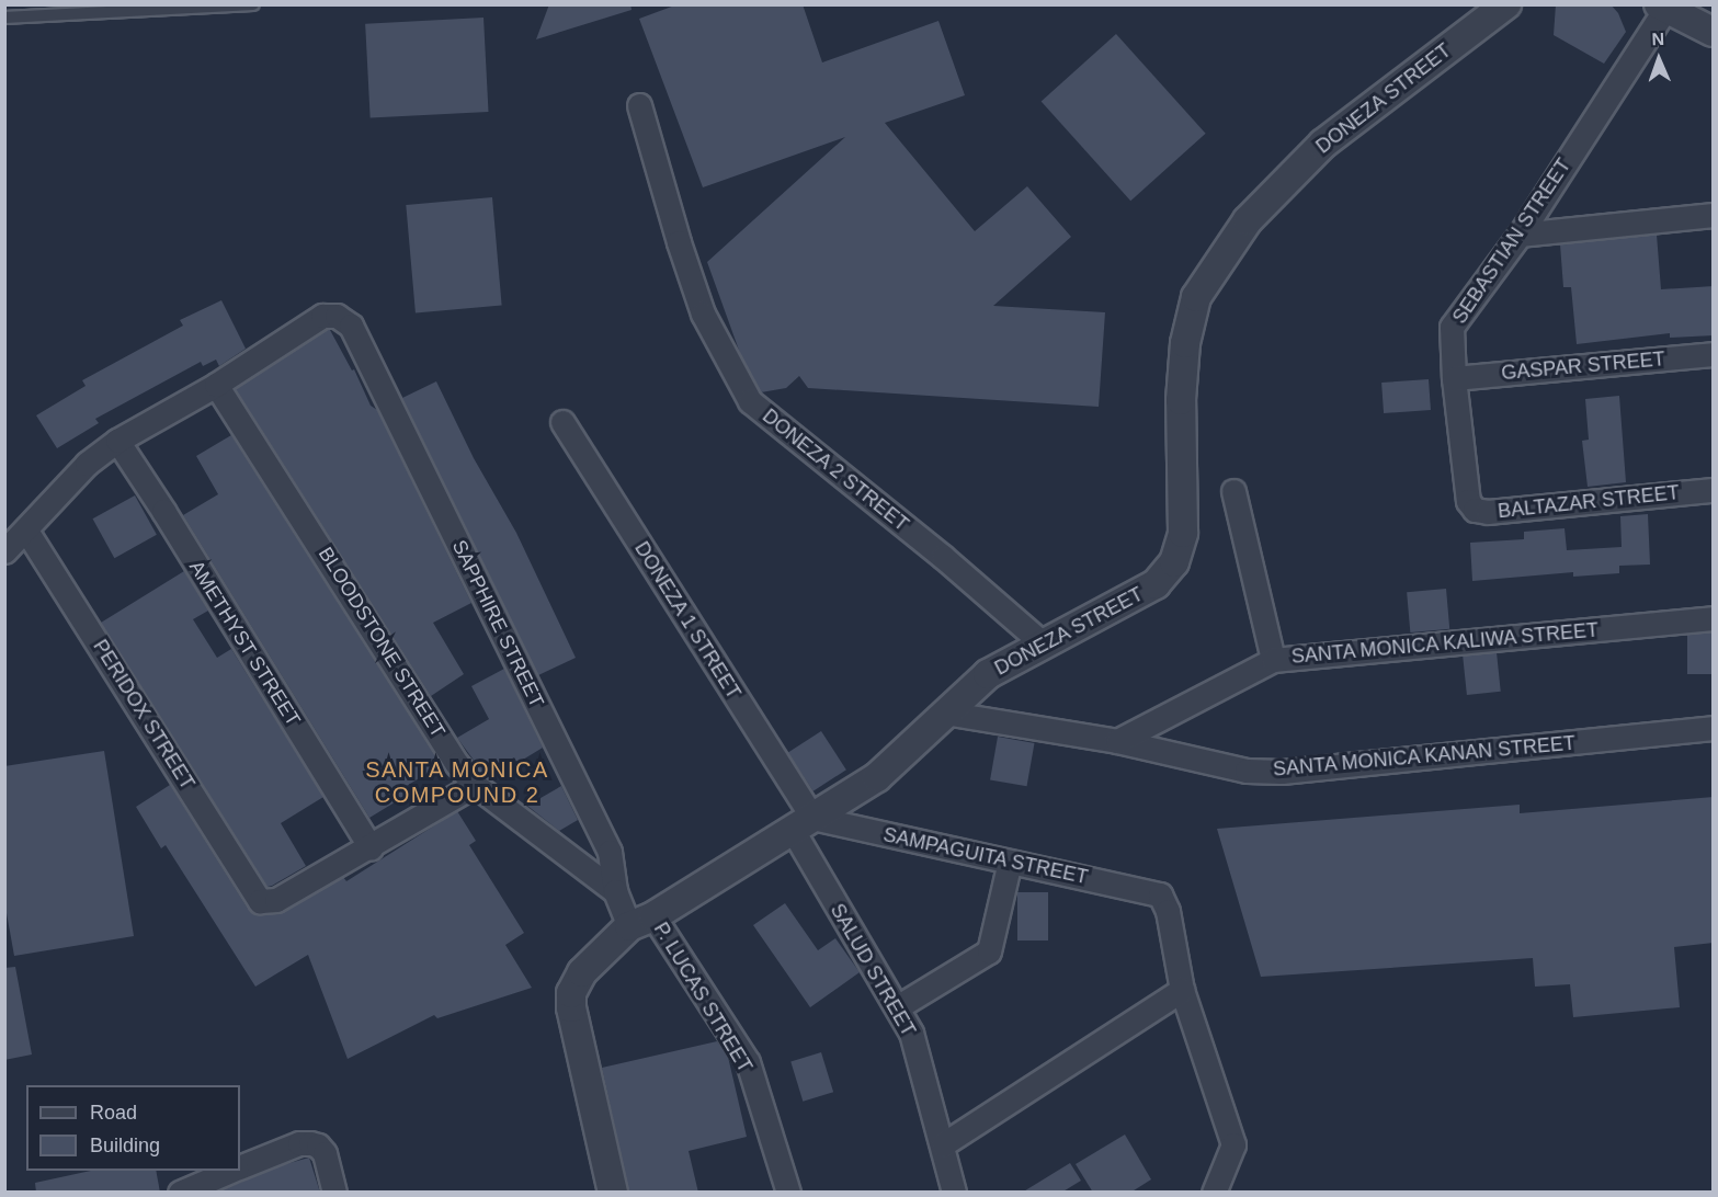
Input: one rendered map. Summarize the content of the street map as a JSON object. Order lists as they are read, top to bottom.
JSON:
{
  "streets": {
    "street": [
      "DONEZA STREET",
      "SEBASTIAN STREET",
      "GASPAR STREET",
      "DONEZA 2 STREET",
      "BALTAZAR STREET",
      "DONEZA 1 STREET",
      "SAPPHIRE STREET",
      "BLOODSTONE STREET",
      "AMETHYST STREET",
      "SANTA MONICA KALIWA STREET",
      "PERIDOX STREET",
      "SANTA MONICA KANAN STREET",
      "SAMPAGUITA STREET",
      "SALUD STREET",
      "P. LUCAS STREET"
    ]
  },
  "crossings": [
    ["DONEZA STREET", "DONEZA 2 STREET"],
    ["DONEZA STREET", "DONEZA 1 STREET"],
    ["DONEZA STREET", "SAPPHIRE STREET"],
    ["DONEZA STREET", "SANTA MONICA KANAN STREET"],
    ["DONEZA STREET", "SAMPAGUITA STREET"],
    ["DONEZA STREET", "SALUD STREET"],
    ["DONEZA STREET", "P. LUCAS STREET"],
    ["SEBASTIAN STREET", "GASPAR STREET"],
    ["SEBASTIAN STREET", "BALTAZAR STREET"],
    ["DONEZA 1 STREET", "SAMPAGUITA STREET"],
    ["DONEZA 1 STREET", "SALUD STREET"],
    ["SAPPHIRE STREET", "BLOODSTONE STREET"],
    ["SAPPHIRE STREET", "P. LUCAS STREET"],
    ["AMETHYST STREET", "PERIDOX STREET"],
    ["SANTA MONICA KALIWA STREET", "SANTA MONICA KANAN STREET"],
    ["SAMPAGUITA STREET", "SALUD STREET"]
  ],
  "districts": ["SANTA MONICA COMPOUND 2"],
  "legend": ["Road", "Building"],
  "north": "top"
}
